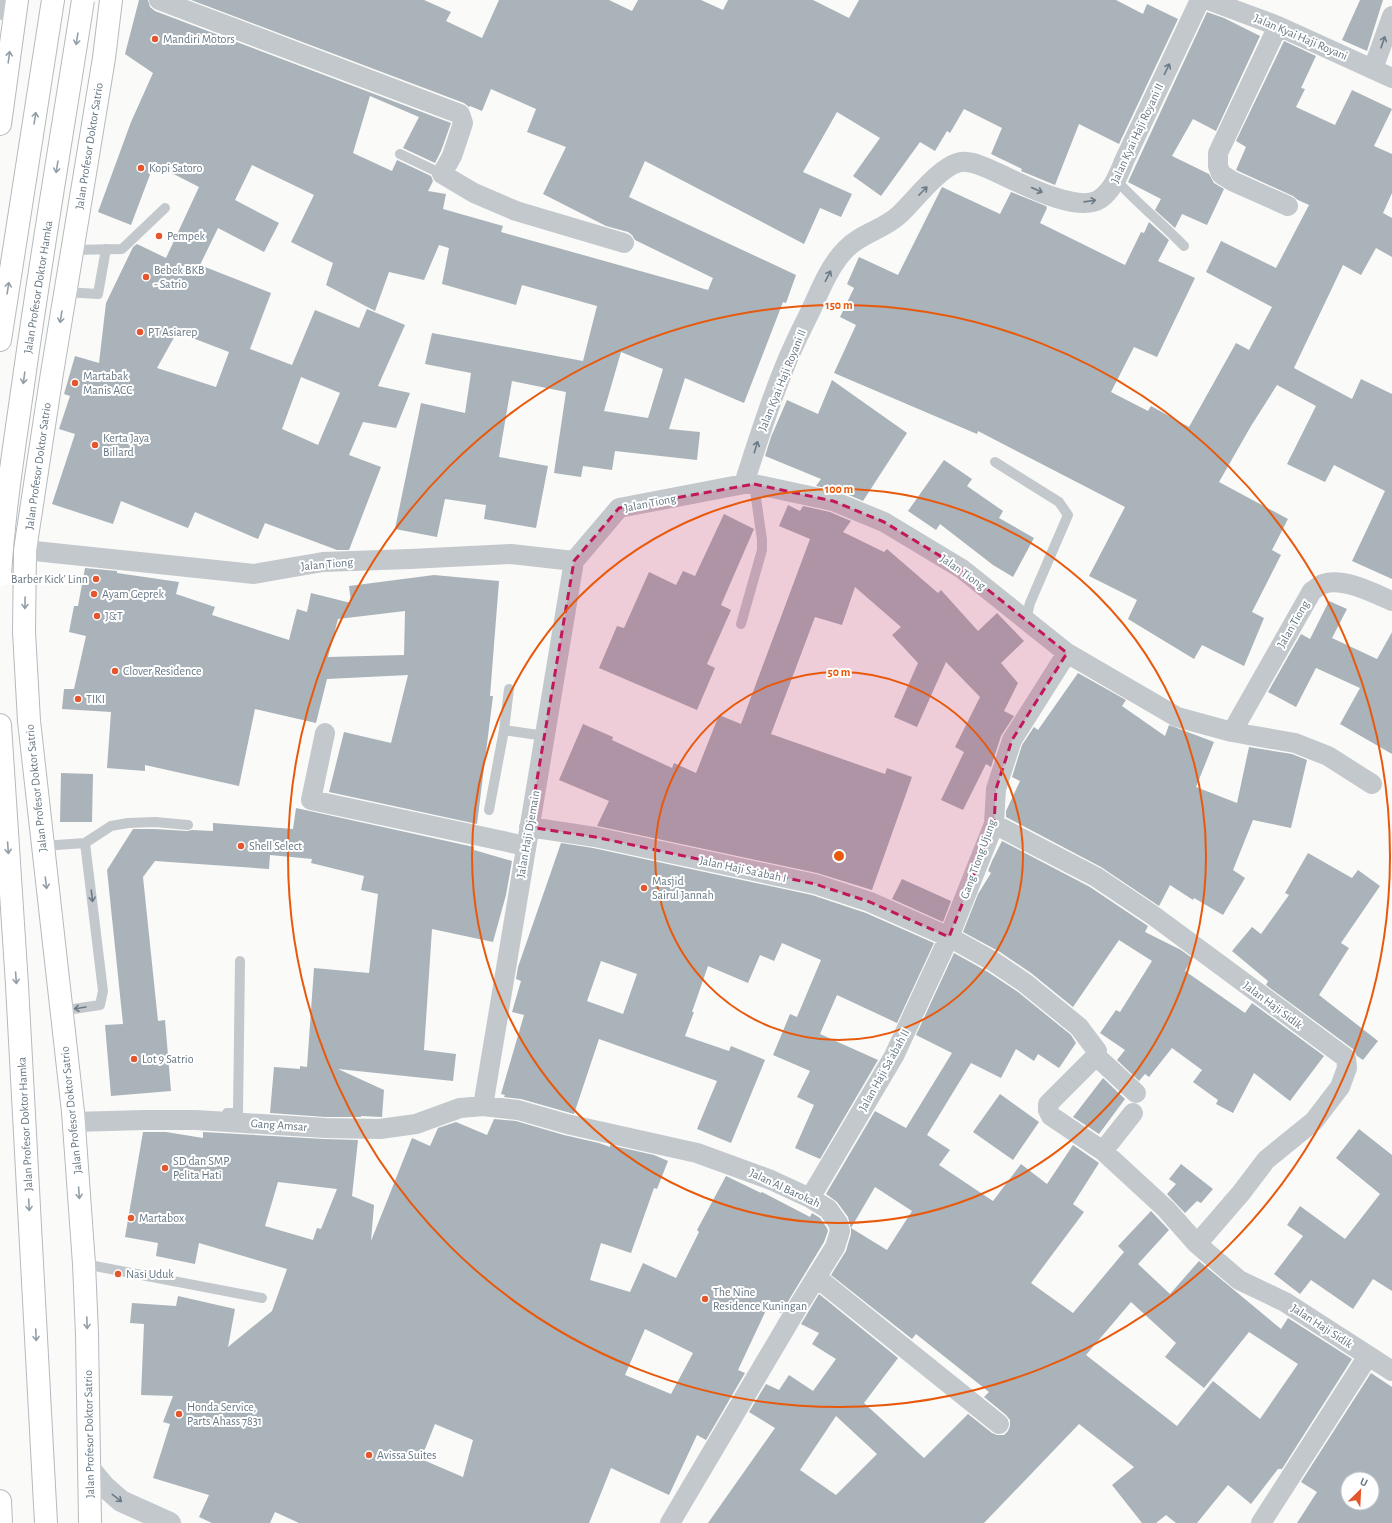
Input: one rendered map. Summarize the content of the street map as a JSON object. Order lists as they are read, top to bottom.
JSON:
{
  "streets": {
    "main road": ["Jalan Profesor Doktor Satrio", "Jalan Profesor Doktor Hamka"],
    "street": [
      "Jalan Kyai Haji Royani",
      "Jalan Kyai Haji Royani II",
      "Jalan Tiong",
      "Jalan Haji Djemain",
      "Gang Tiong Ujung",
      "Jalan Haji Sa'abah I",
      "Jalan Haji Sidik",
      "Jalan Haji Sa'abah II",
      "Gang Amsar",
      "Jalan Al Barokah"
    ]
  },
  "crossings": [
    ["Jalan Kyai Haji Royani II", "Jalan Tiong"],
    ["Jalan Profesor Doktor Satrio", "Jalan Tiong"],
    ["Jalan Profesor Doktor Satrio", "Gang Amsar"],
    ["Jalan Tiong", "Jalan Haji Djemain"],
    ["Jalan Tiong", "Gang Tiong Ujung"],
    ["Jalan Haji Djemain", "Jalan Haji Sa'abah I"],
    ["Jalan Haji Djemain", "Gang Amsar"],
    ["Jalan Haji Djemain", "Jalan Al Barokah"],
    ["Gang Tiong Ujung", "Jalan Haji Sa'abah I"],
    ["Gang Tiong Ujung", "Jalan Haji Sidik"],
    ["Gang Tiong Ujung", "Jalan Haji Sa'abah II"],
    ["Jalan Haji Sa'abah I", "Jalan Haji Sa'abah II"],
    ["Jalan Haji Sa'abah II", "Jalan Al Barokah"],
    ["Gang Amsar", "Jalan Al Barokah"]
  ],
  "one_way": ["Jalan Kyai Haji Royani II", "Jalan Profesor Doktor Satrio"],
  "places": [
    "Mandiri Motors",
    "Kopi Satoro",
    "Pempek",
    "Bebek BKB - Satrio",
    "PT Asiarep",
    "Martabak Manis ACC",
    "Kerta Jaya Billard",
    "Barber Kick’ Linn",
    "Ayam Geprek",
    "J&T",
    "Clover Residence",
    "TIKI",
    "Shell Select",
    "Masjid Sairul Jannah",
    "Lot 9 Satrio",
    "SD dan SMP Pelita Hati",
    "Martabox",
    "Nasi Uduk",
    "The Nine Residence Kuningan",
    "Honda Service, Parts Ahass 7831",
    "Avissa Suites"
  ],
  "north": "top right",
  "rings": ["150 m", "100 m", "50 m"]
}
